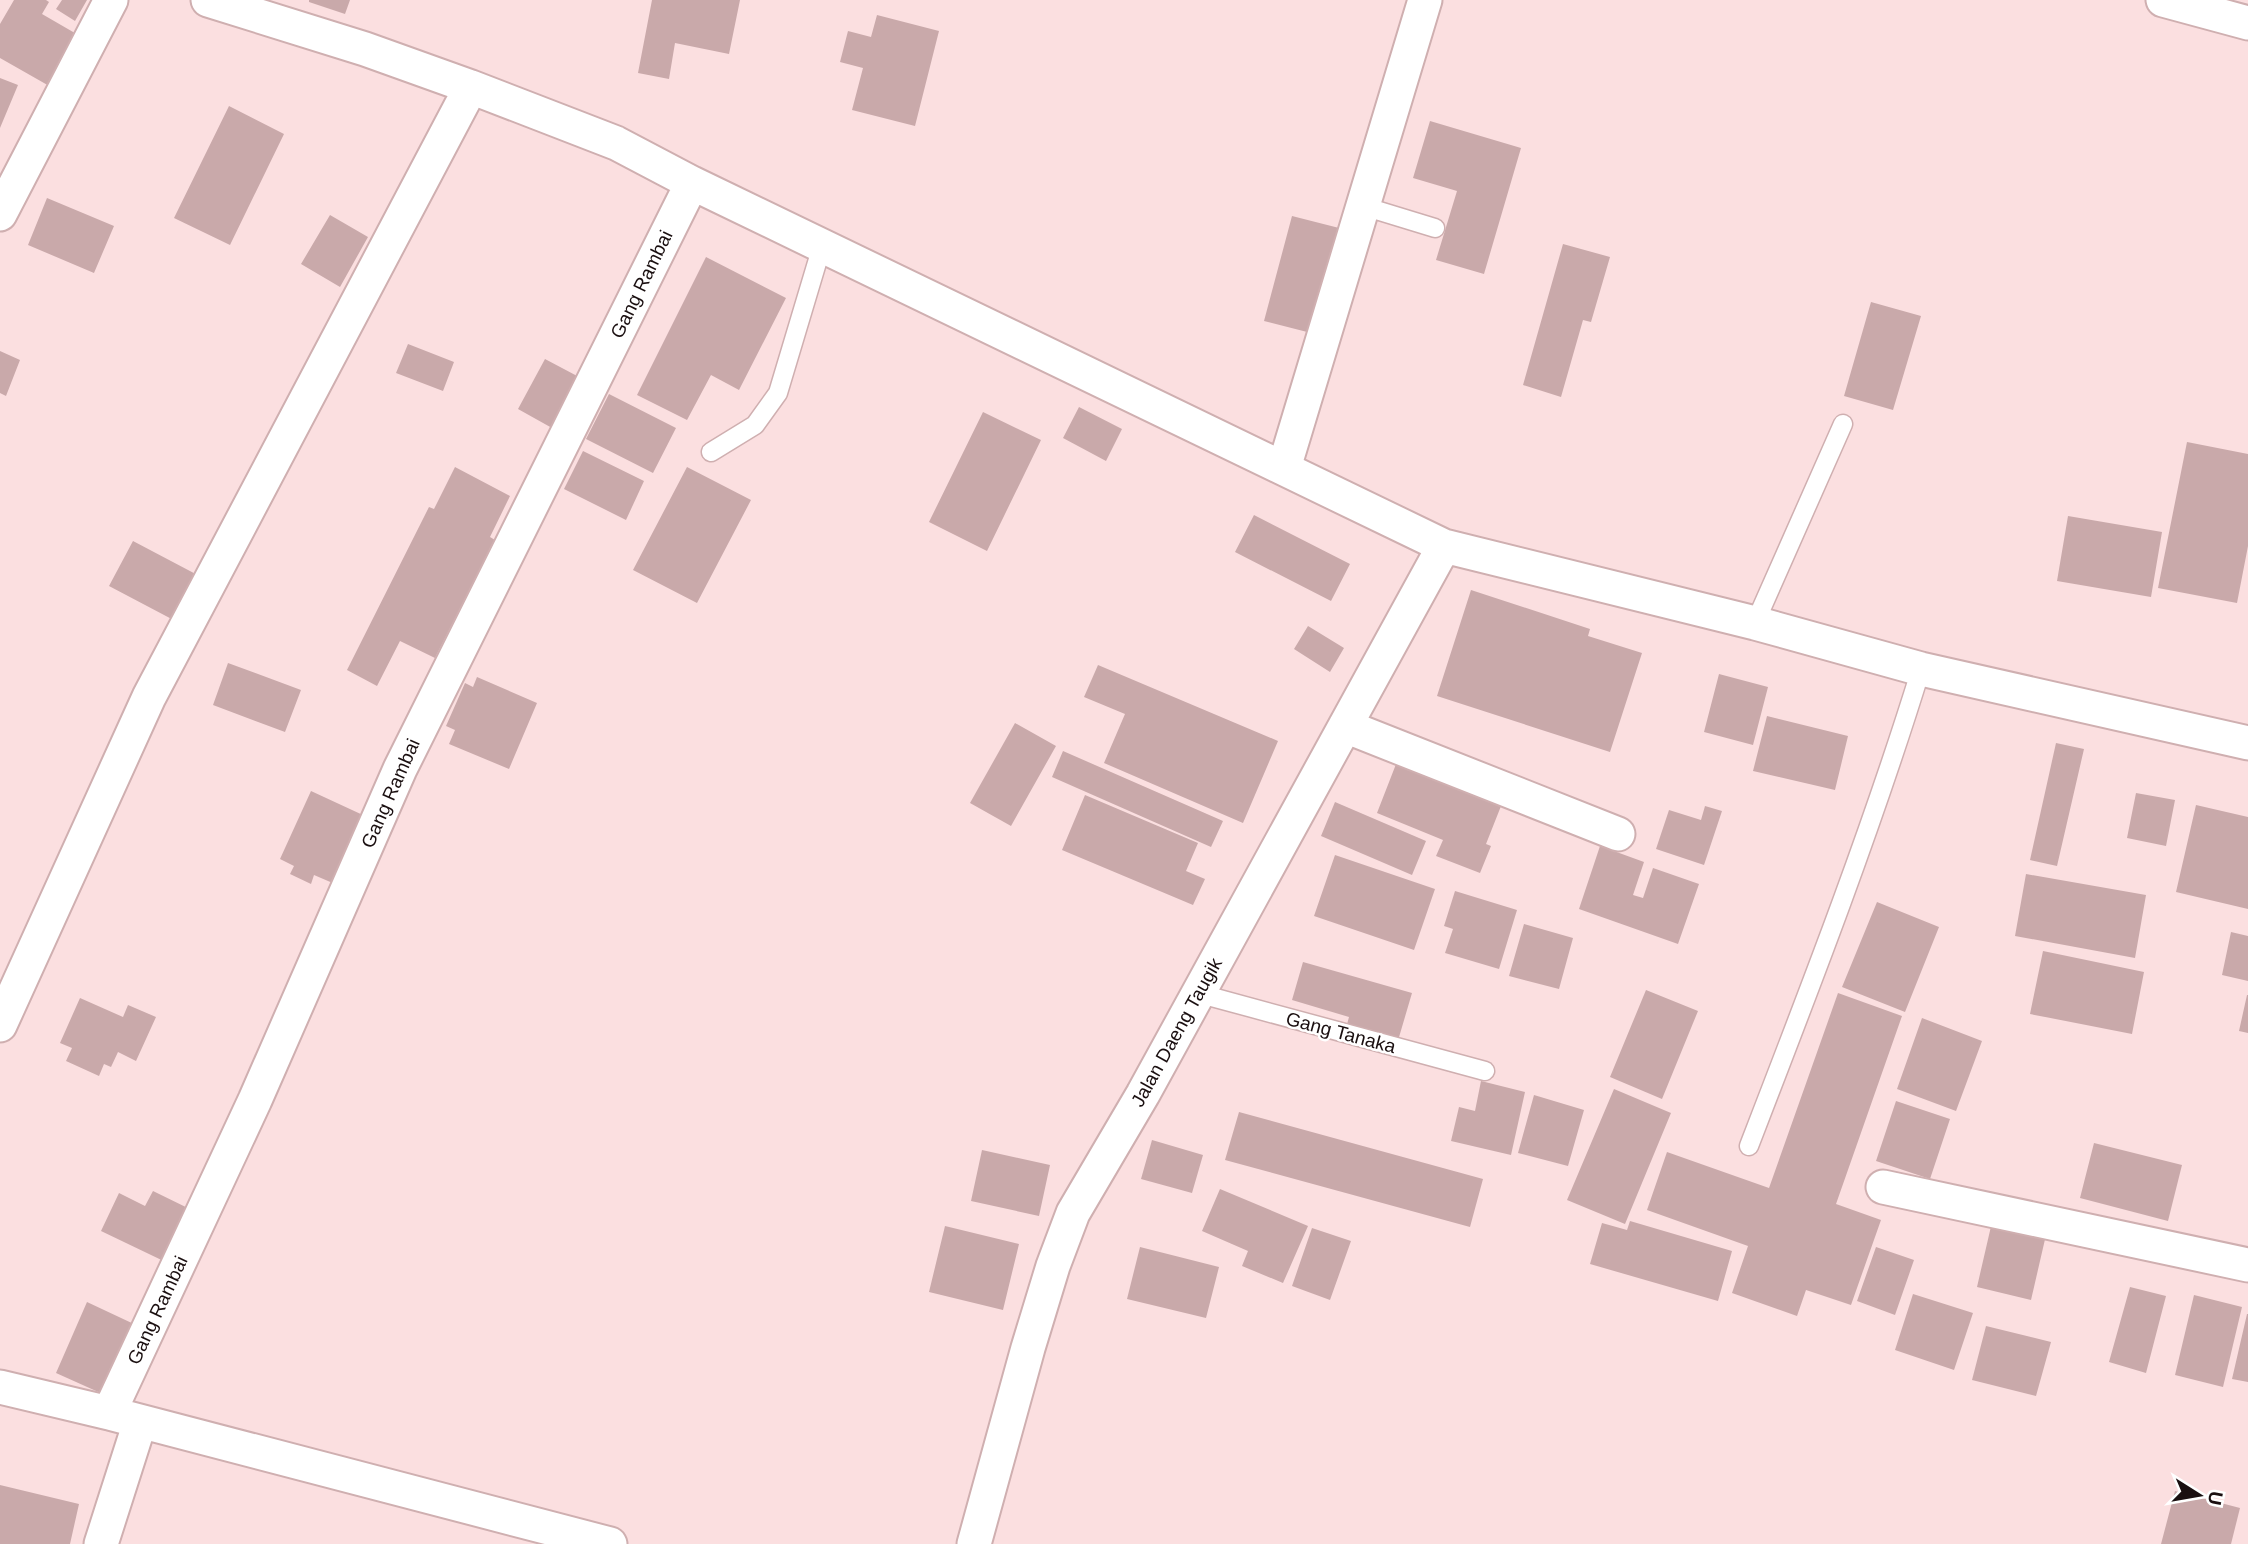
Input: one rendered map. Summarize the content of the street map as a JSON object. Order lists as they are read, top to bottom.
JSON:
{
  "streets": {
    "street": ["Gang Rambai", "Jalan Daeng Taugik"],
    "lane": ["Gang Tanaka"]
  },
  "crossings": [
    ["Jalan Daeng Taugik", "Gang Tanaka"]
  ],
  "north": "right"
}
